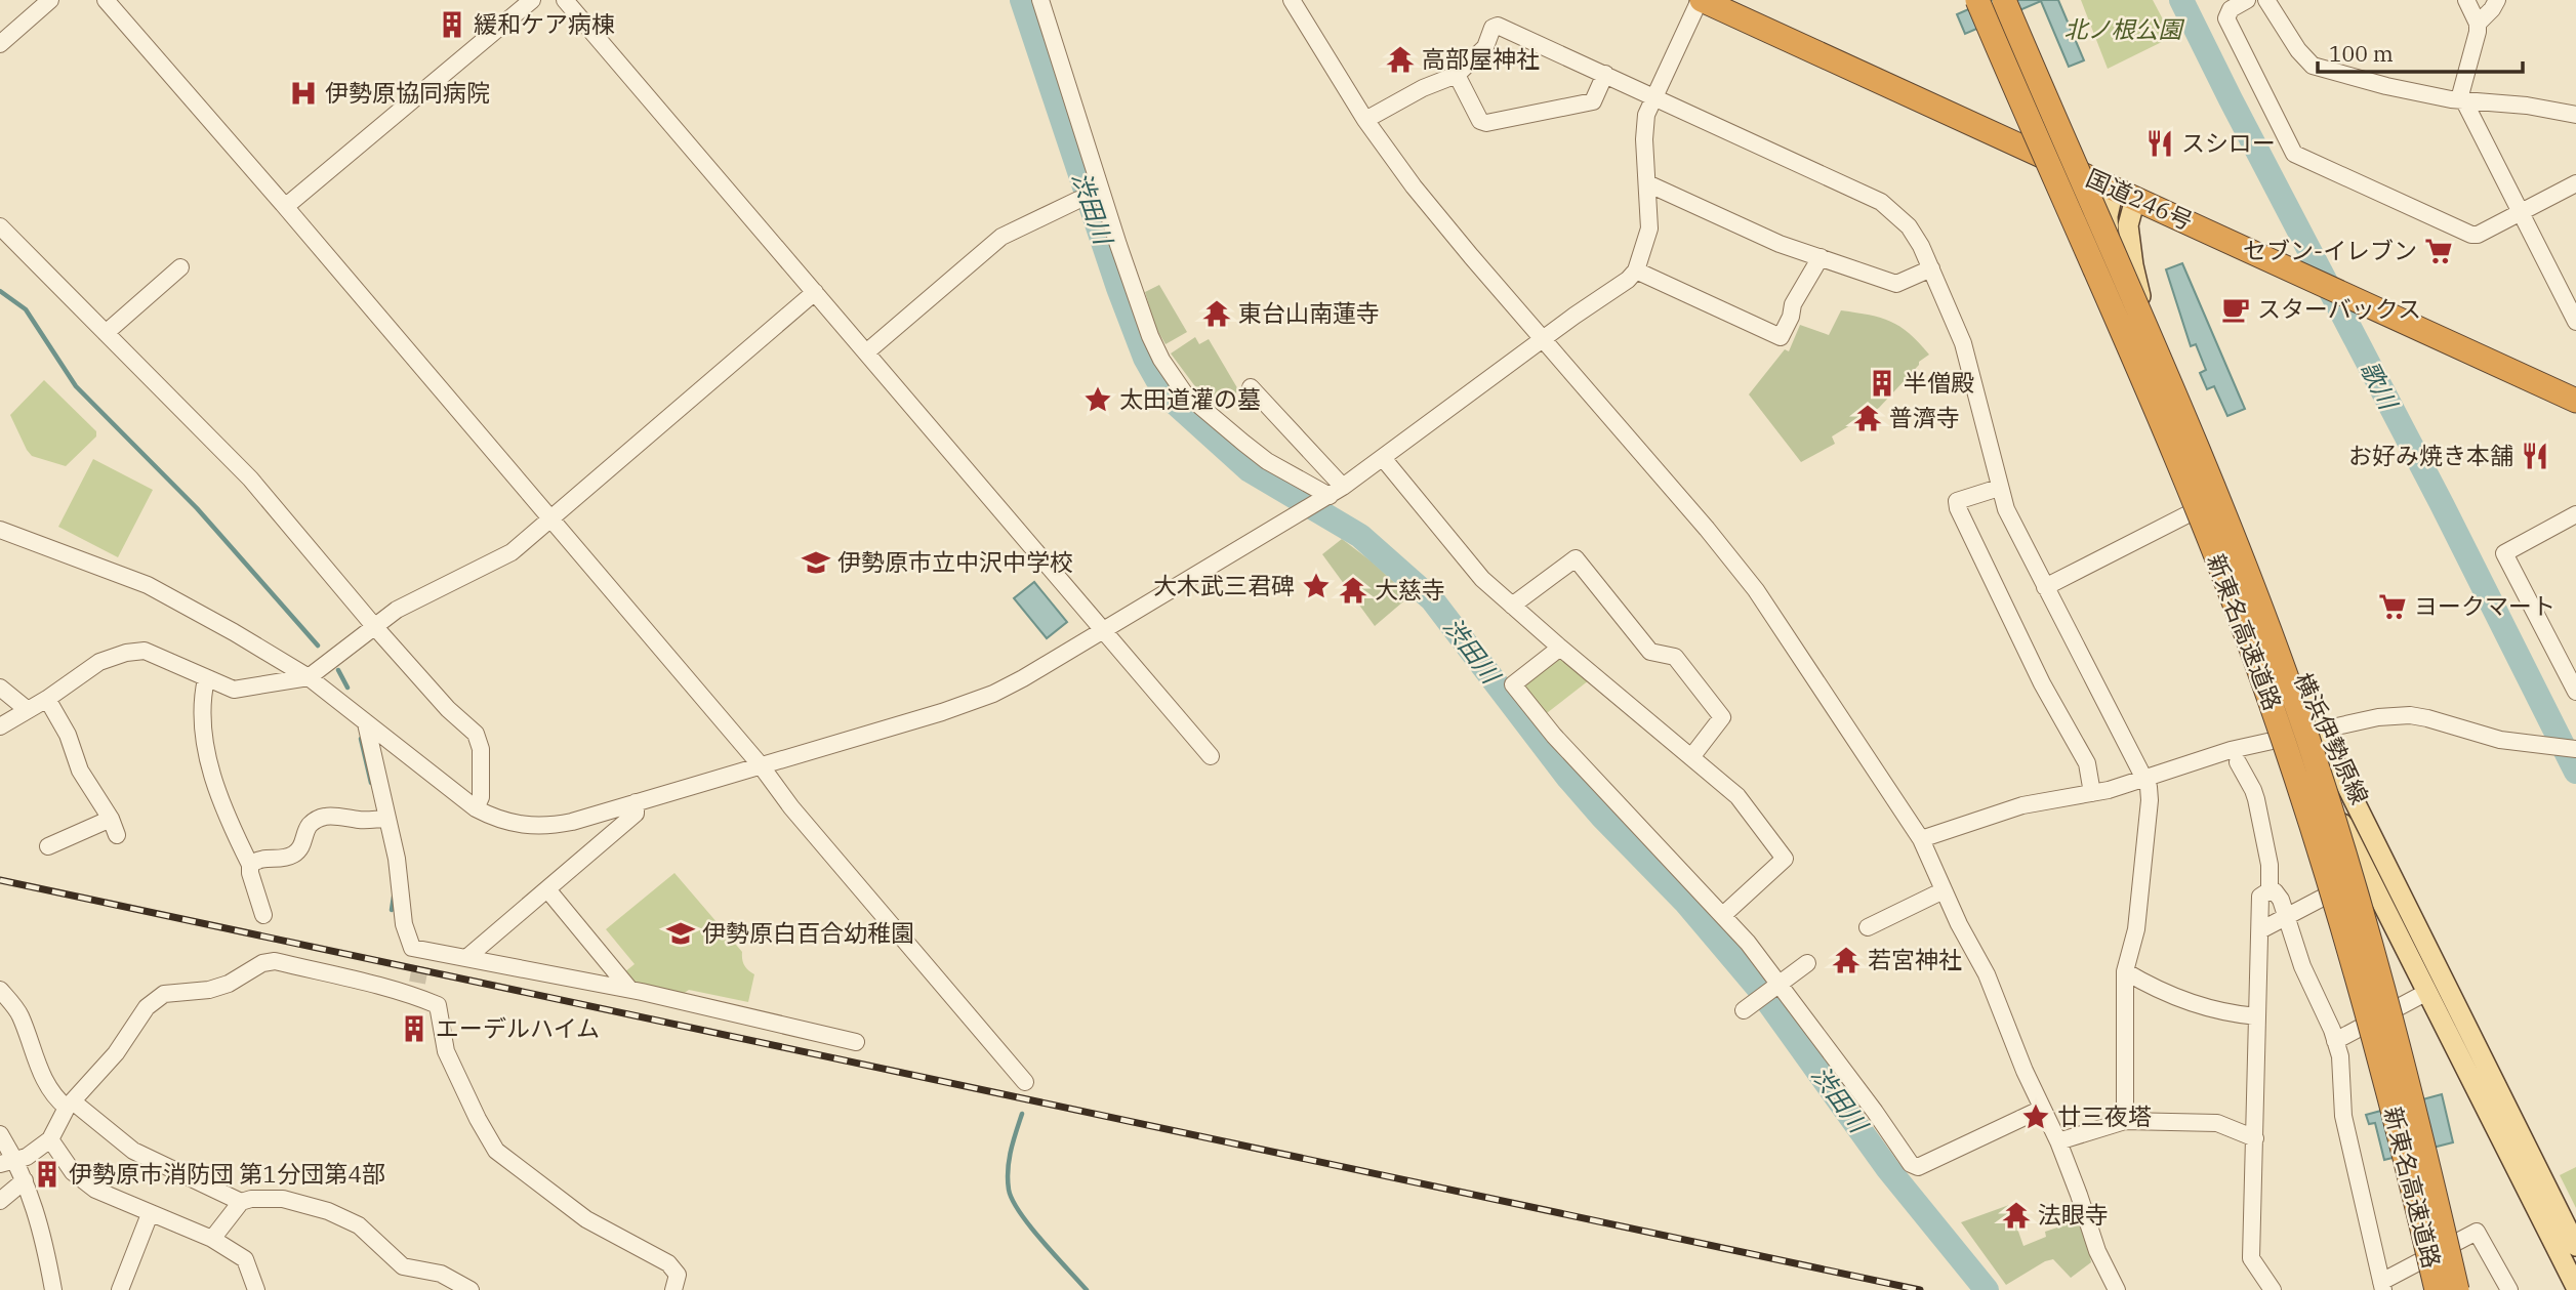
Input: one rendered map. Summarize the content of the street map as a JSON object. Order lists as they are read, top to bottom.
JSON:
{
  "streets": {
    "highway": ["国道246号", "新東名高速道路"],
    "main road": ["横浜伊勢原線"]
  },
  "crossings": [
    ["国道246号", "横浜伊勢原線"]
  ],
  "water": ["渋田川", "歌川"],
  "parks": ["北ノ根公園"],
  "places": {
    "building": [
      "緩和ケア病棟",
      "半僧殿",
      "エーデルハイム",
      "伊勢原市消防団 第1分団第4部"
    ],
    "temple": [
      "高部屋神社",
      "東台山南蓮寺",
      "普濟寺",
      "大慈寺",
      "若宮神社",
      "法眼寺"
    ],
    "hospital": ["伊勢原協同病院"],
    "restaurant": ["スシロー", "お好み焼き本舗"],
    "supermarket": ["セブン-イレブン", "ヨークマート"],
    "cafe": ["スターバックス"],
    "place": ["太田道灌の墓", "大木武三君碑", "廿三夜塔"],
    "school or university": ["伊勢原市立中沢中学校", "伊勢原白百合幼稚園"]
  },
  "scale_bar": "100 m"
}
